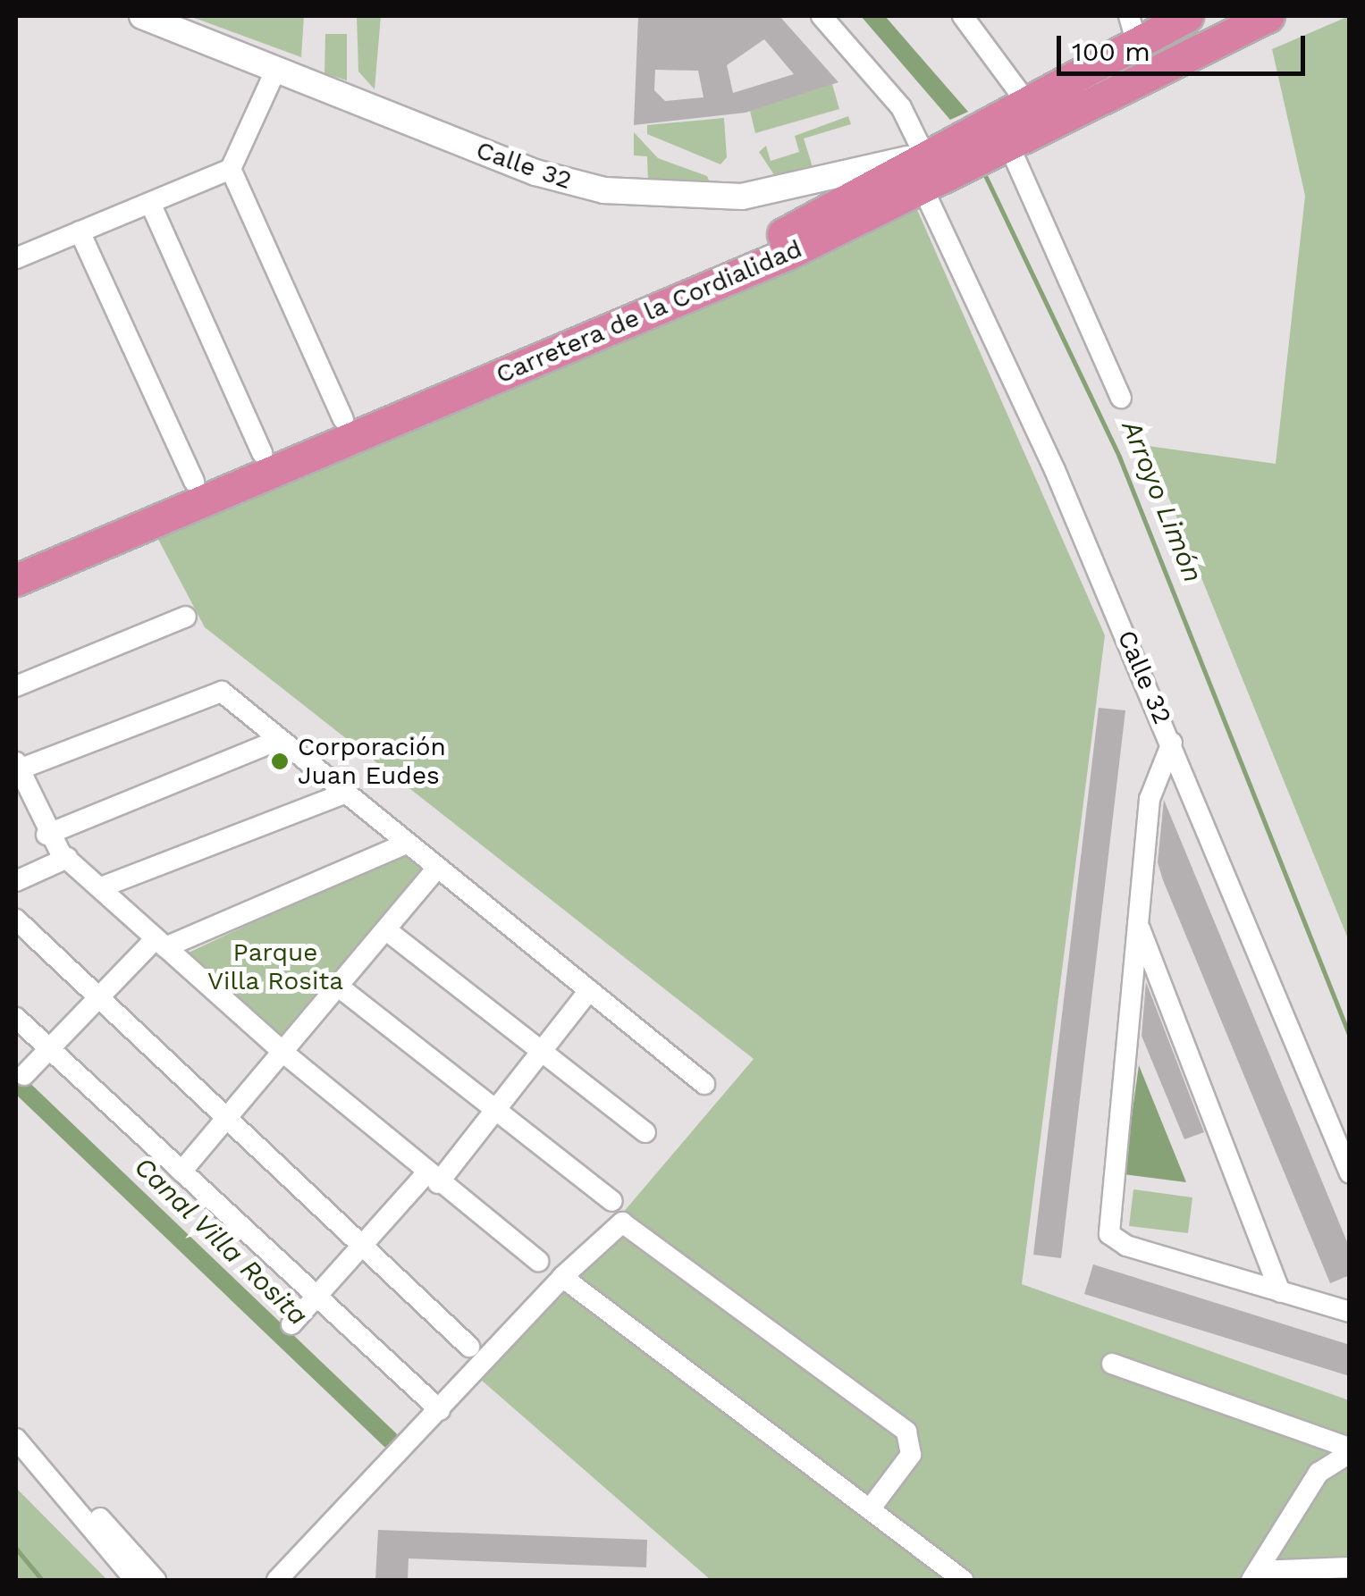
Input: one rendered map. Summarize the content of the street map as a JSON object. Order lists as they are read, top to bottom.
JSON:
{
  "streets": {
    "highway": ["Carretera de la Cordialidad"],
    "street": ["Calle 32"]
  },
  "crossings": [
    ["Calle 32", "Carretera de la Cordialidad"]
  ],
  "water": ["Arroyo Limón", "Canal Villa Rosita"],
  "parks": ["Parque Villa Rosita"],
  "places": ["Corporación Juan Eudes"],
  "scale_bar": "100 m"
}
